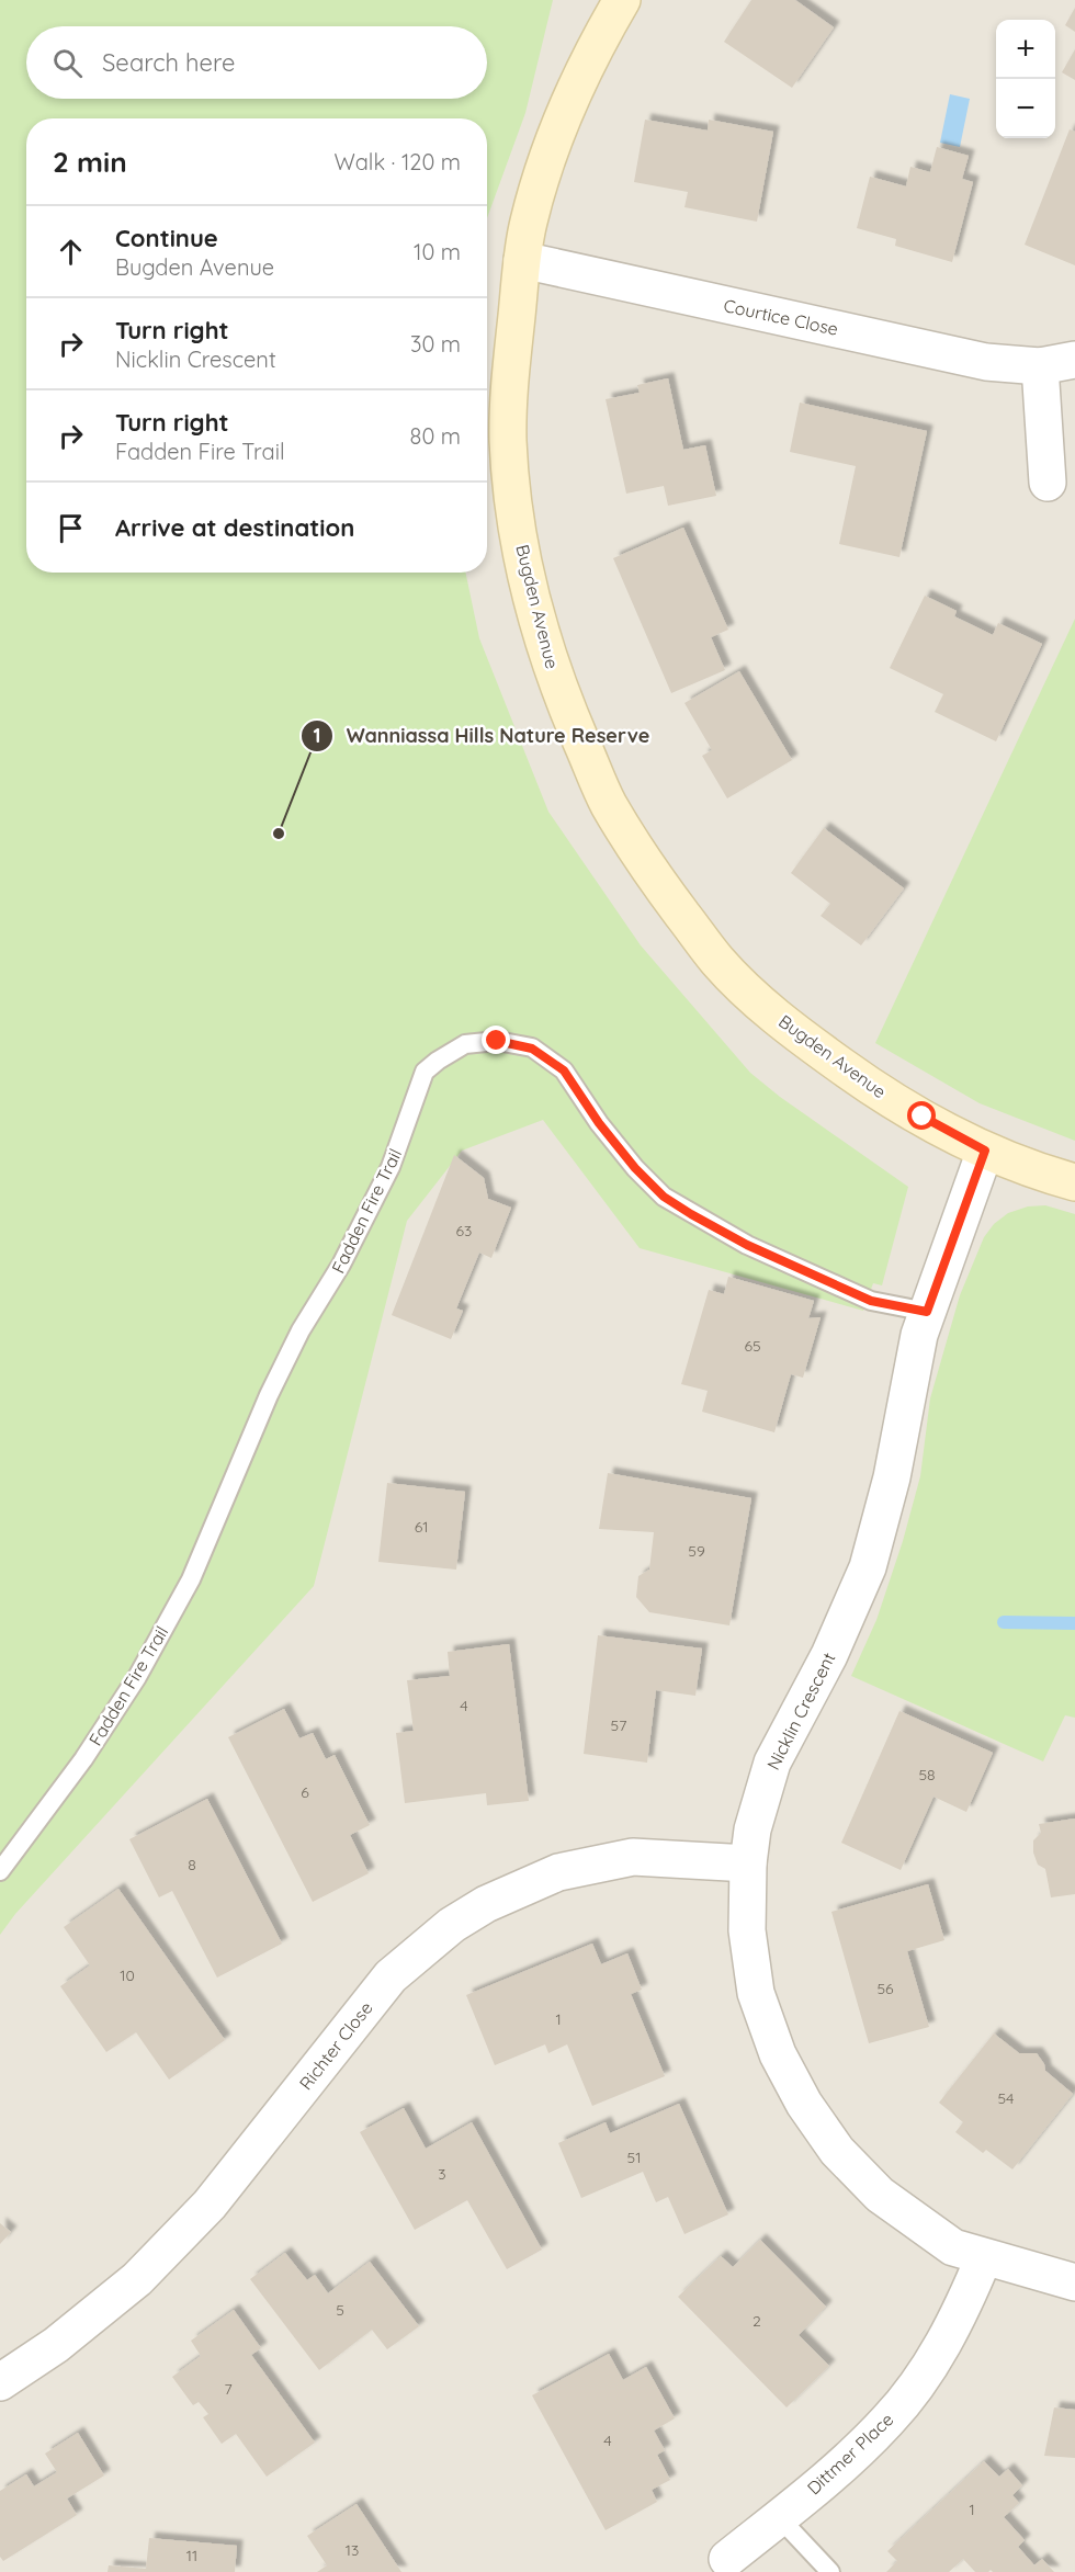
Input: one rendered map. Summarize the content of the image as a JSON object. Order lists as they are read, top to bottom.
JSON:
{
  "streets": {
    "street": [
      "Courtice Close",
      "Bugden Avenue",
      "Nicklin Crescent",
      "Richter Close",
      "Dittmer Place"
    ],
    "lane": ["Fadden Fire Trail"]
  },
  "crossings": [
    ["Courtice Close", "Bugden Avenue"],
    ["Bugden Avenue", "Nicklin Crescent"],
    ["Fadden Fire Trail", "Nicklin Crescent"],
    ["Nicklin Crescent", "Richter Close"],
    ["Nicklin Crescent", "Dittmer Place"]
  ],
  "places": ["Wanniassa Hills Nature Reserve"],
  "house_numbers": [
    "63",
    "65",
    "61",
    "59",
    "4",
    "57",
    "58",
    "6",
    "8",
    "10",
    "56",
    "1",
    "54",
    "51",
    "3",
    "5",
    "2",
    "7",
    "4",
    "1",
    "13",
    "11"
  ],
  "page": {
    "map_buttons": ["+", "−"],
    "search": "Search here",
    "heading": ["2 min", "Walk · 120 m"],
    "list": [
      ["Continue", "Bugden Avenue", "10 m"],
      ["Turn right", "Nicklin Crescent", "30 m"],
      ["Turn right", "Fadden Fire Trail", "80 m"],
      "Arrive at destination"
    ]
  }
}
